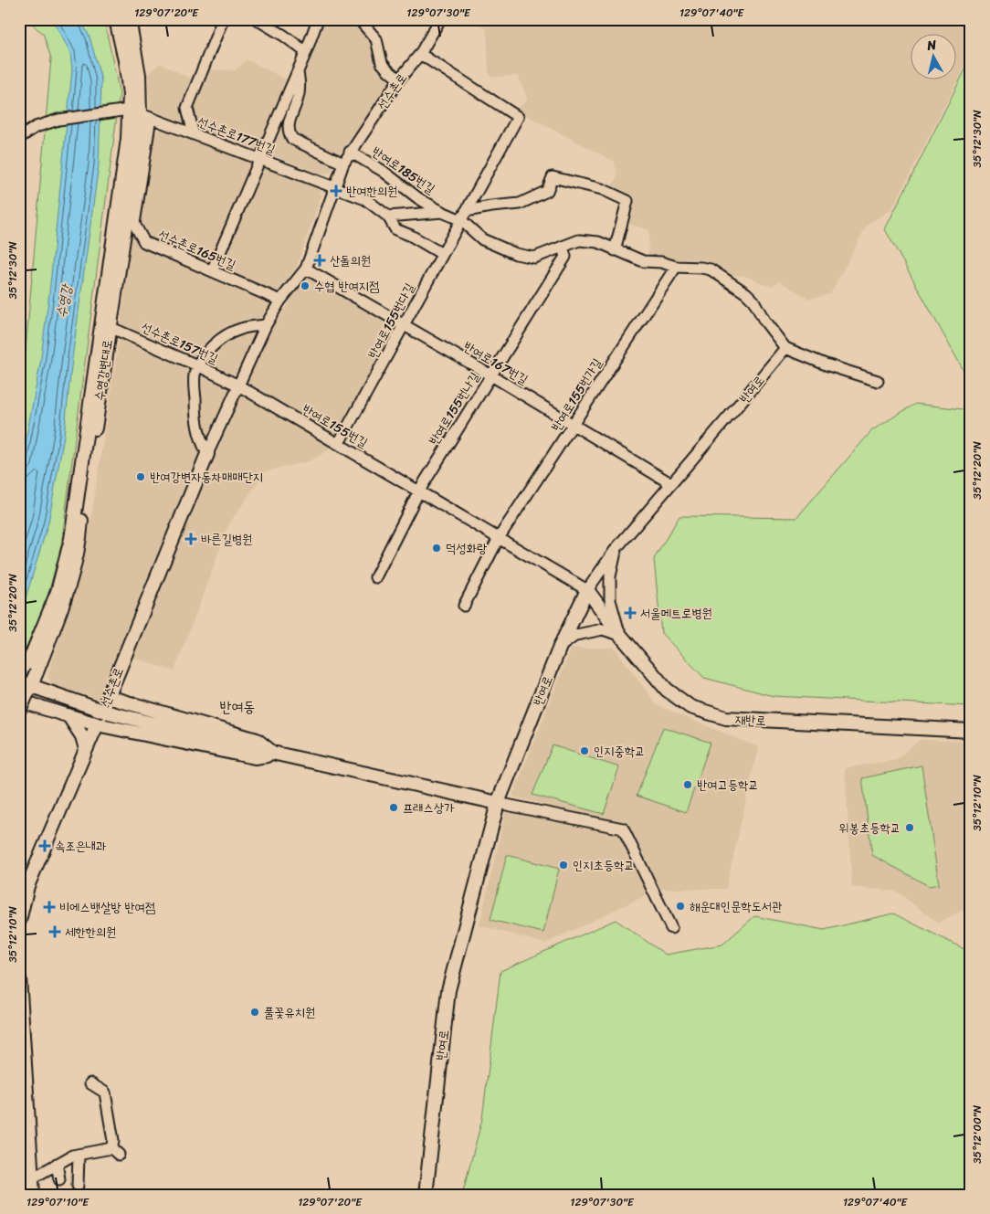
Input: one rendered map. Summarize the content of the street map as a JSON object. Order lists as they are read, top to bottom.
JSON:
{
  "streets": {
    "main road": [
      "선수촌로",
      "수영강변대로",
      "반여로",
      "재반로"
    ],
    "street": [
      "선수촌로177번길",
      "반여로185번길",
      "선수촌로165번길",
      "반여로155번다길",
      "선수촌로157번길",
      "반여로167번길",
      "반여로155번가길",
      "반여로155번나길",
      "반여로155번길"
    ]
  },
  "crossings": [
    ["선수촌로", "선수촌로177번길"],
    ["선수촌로", "반여로185번길"],
    ["선수촌로", "선수촌로165번길"],
    ["선수촌로", "반여로155번다길"],
    ["선수촌로", "선수촌로157번길"],
    ["선수촌로", "반여로167번길"],
    ["선수촌로", "반여로155번길"],
    ["선수촌로177번길", "선수촌로165번길"],
    ["선수촌로177번길", "수영강변대로"],
    ["반여로185번길", "반여로155번다길"],
    ["반여로185번길", "반여로"],
    ["반여로185번길", "반여로155번가길"],
    ["반여로185번길", "반여로155번나길"],
    ["선수촌로165번길", "수영강변대로"],
    ["반여로155번다길", "반여로167번길"],
    ["반여로155번다길", "반여로155번길"],
    ["선수촌로157번길", "수영강변대로"],
    ["선수촌로157번길", "반여로155번길"],
    ["반여로167번길", "반여로"],
    ["반여로167번길", "반여로155번가길"],
    ["반여로167번길", "반여로155번나길"],
    ["반여로", "반여로155번길"],
    ["반여로", "재반로"],
    ["반여로155번가길", "반여로155번길"],
    ["반여로155번나길", "반여로155번길"],
    ["반여로155번길", "재반로"]
  ],
  "districts": ["반여동"],
  "water": ["수영강"],
  "places": {
    "health": [
      "반여한의원",
      "산돌의원",
      "바른길병원",
      "서울메트로병원",
      "속조은내과",
      "비에스뱃살방 반여점",
      "세한한의원"
    ],
    "other": [
      "수협 반여지점",
      "반여강변자동차매매단지",
      "덕성화랑",
      "인지중학교",
      "반여고등학교",
      "프래스상가",
      "위봉초등학교",
      "인지초등학교",
      "해운대인문학도서관",
      "풀꽃유치원"
    ]
  },
  "north": "top",
  "coordinates": [
    "129°07'20\"E",
    "129°07'30\"E",
    "129°07'40\"E",
    "35°12'30\"N",
    "35°12'20\"N",
    "35°12'10\"N",
    "35°12'00\"N",
    "129°07'10\"E"
  ]
}
